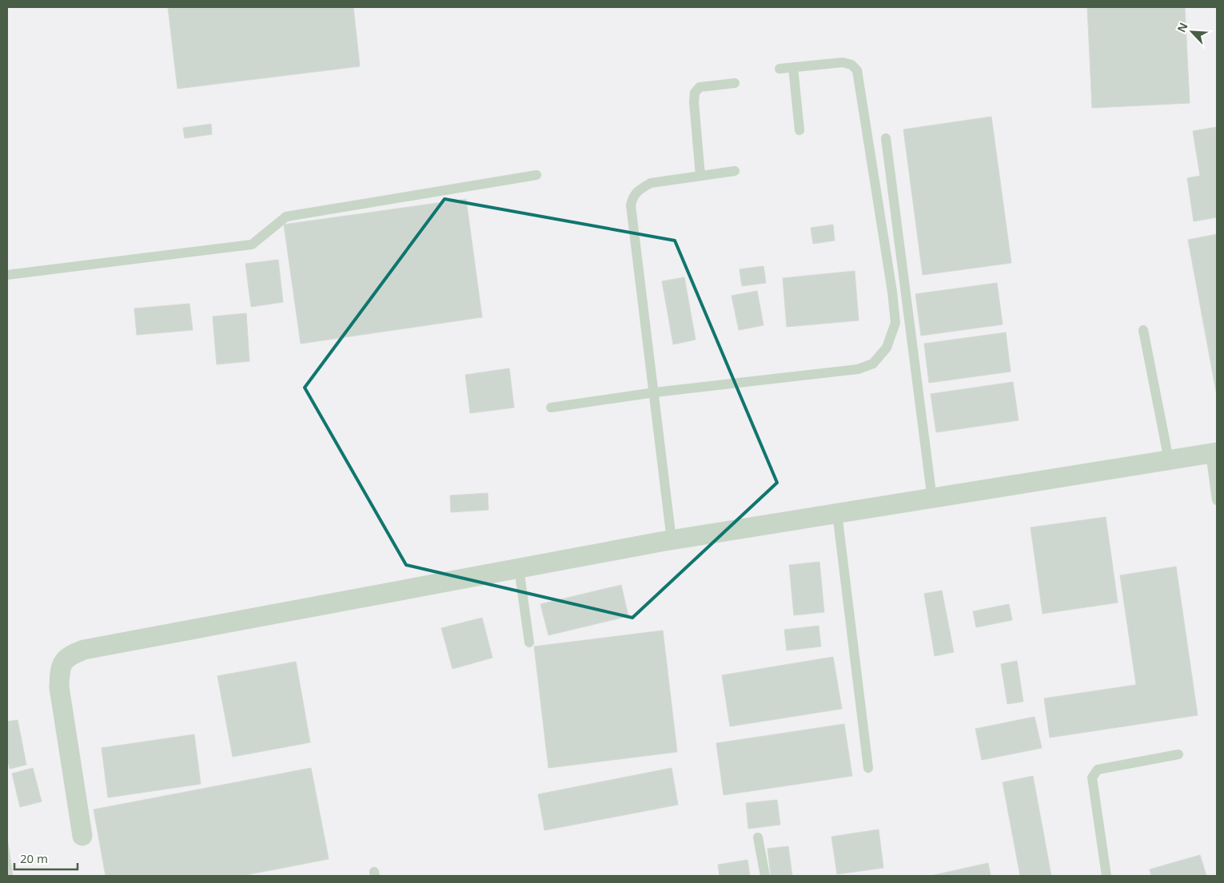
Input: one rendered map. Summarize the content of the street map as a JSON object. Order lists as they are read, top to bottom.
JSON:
{
  "scale_bar": "20 m",
  "north": "top left"
}
